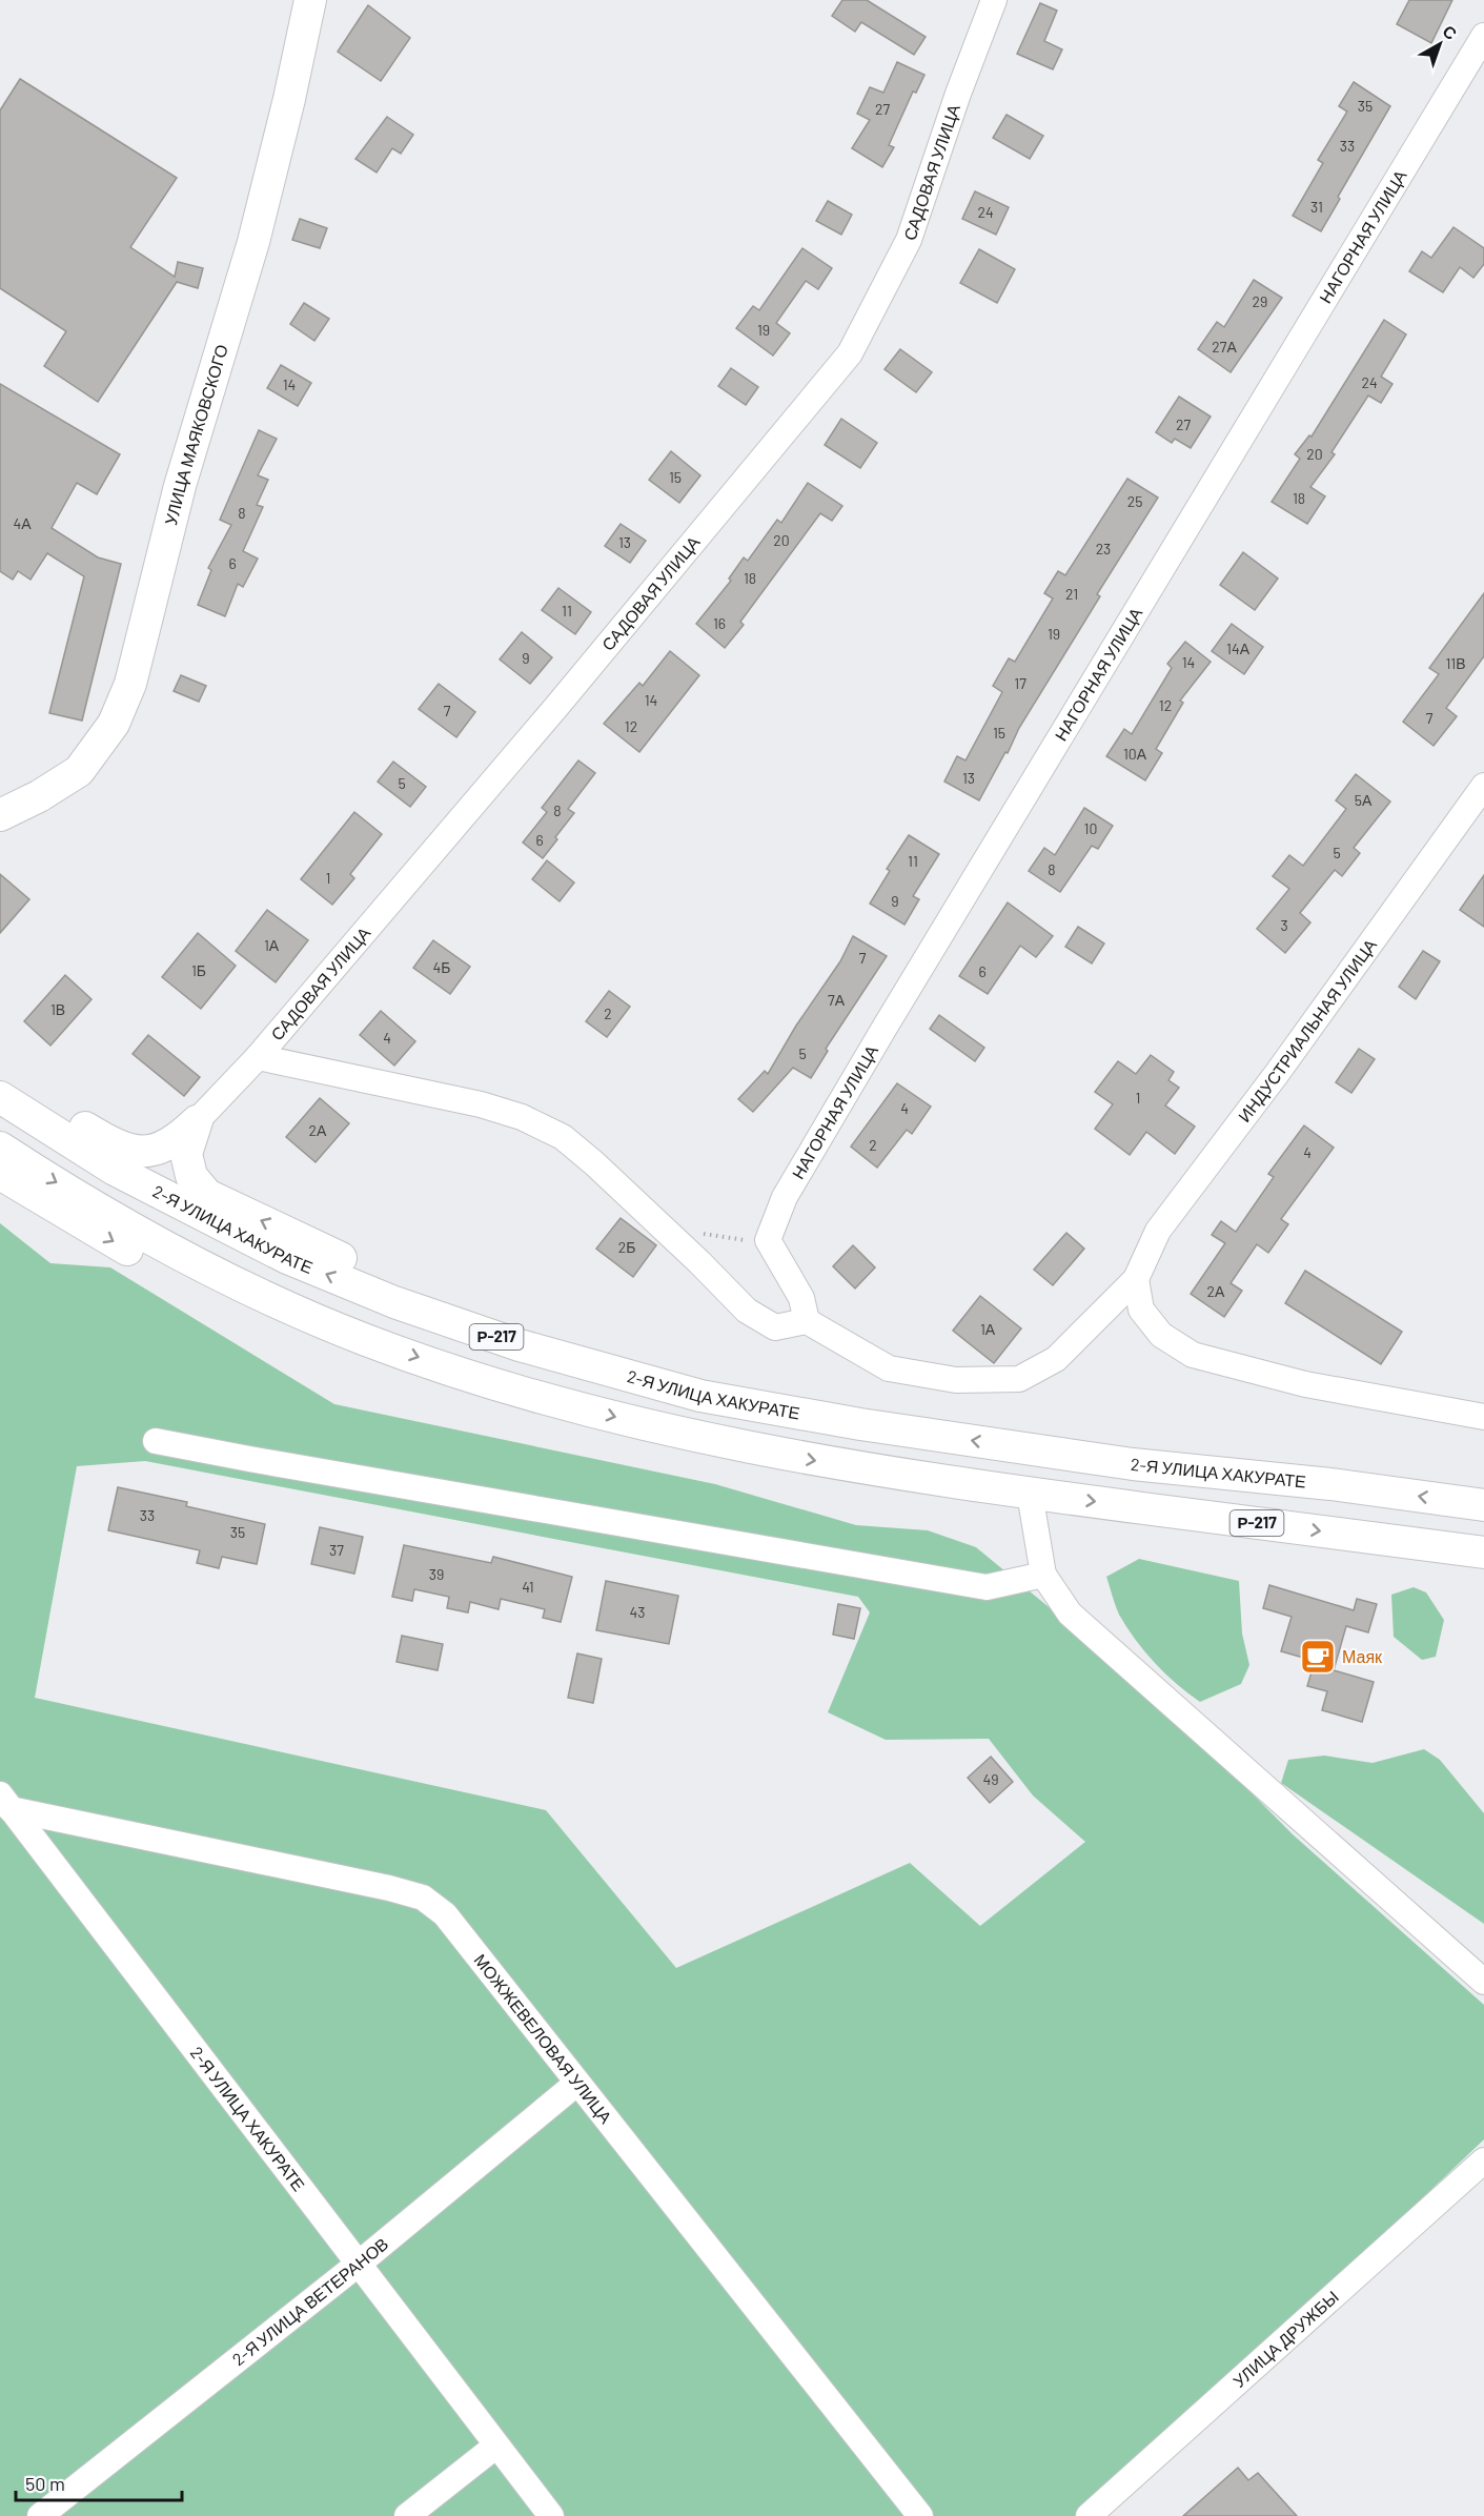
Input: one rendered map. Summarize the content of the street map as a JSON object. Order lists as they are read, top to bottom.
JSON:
{
  "streets": {
    "main road": ["УЛИЦА МАЯКОВСКОГО", "2-Я УЛИЦА ХАКУРАТЕ", "Р-217"],
    "street": [
      "САДОВАЯ УЛИЦА",
      "НАГОРНАЯ УЛИЦА",
      "ИНДУСТРИАЛЬНАЯ УЛИЦА",
      "МОЖЖЕВЕЛОВАЯ УЛИЦА",
      "2-Я УЛИЦА ВЕТЕРАНОВ",
      "УЛИЦА ДРУЖБЫ"
    ]
  },
  "crossings": [
    ["2-Я УЛИЦА ХАКУРАТЕ", "МОЖЖЕВЕЛОВАЯ УЛИЦА"],
    ["2-Я УЛИЦА ХАКУРАТЕ", "2-Я УЛИЦА ВЕТЕРАНОВ"],
    ["МОЖЖЕВЕЛОВАЯ УЛИЦА", "2-Я УЛИЦА ВЕТЕРАНОВ"]
  ],
  "places": {
    "cafe": ["Маяк"]
  },
  "house_numbers": [
    "35",
    "27",
    "33",
    "31",
    "24",
    "29",
    "19",
    "27А",
    "24",
    "14",
    "27",
    "20",
    "15",
    "18",
    "25",
    "8",
    "4А",
    "20",
    "13",
    "23",
    "6",
    "18",
    "21",
    "11",
    "16",
    "19",
    "14А",
    "9",
    "14",
    "11В",
    "17",
    "14",
    "12",
    "7",
    "7",
    "12",
    "15",
    "10А",
    "13",
    "5",
    "5А",
    "8",
    "10",
    "6",
    "5",
    "11",
    "8",
    "1",
    "9",
    "3",
    "1А",
    "7",
    "4Б",
    "1Б",
    "6",
    "7А",
    "1В",
    "2",
    "4",
    "5",
    "1",
    "4",
    "2А",
    "2",
    "4",
    "2Б",
    "2А",
    "1А",
    "33",
    "35",
    "37",
    "39",
    "41",
    "43",
    "49"
  ],
  "scale_bar": "50 m",
  "north": "top right"
}
